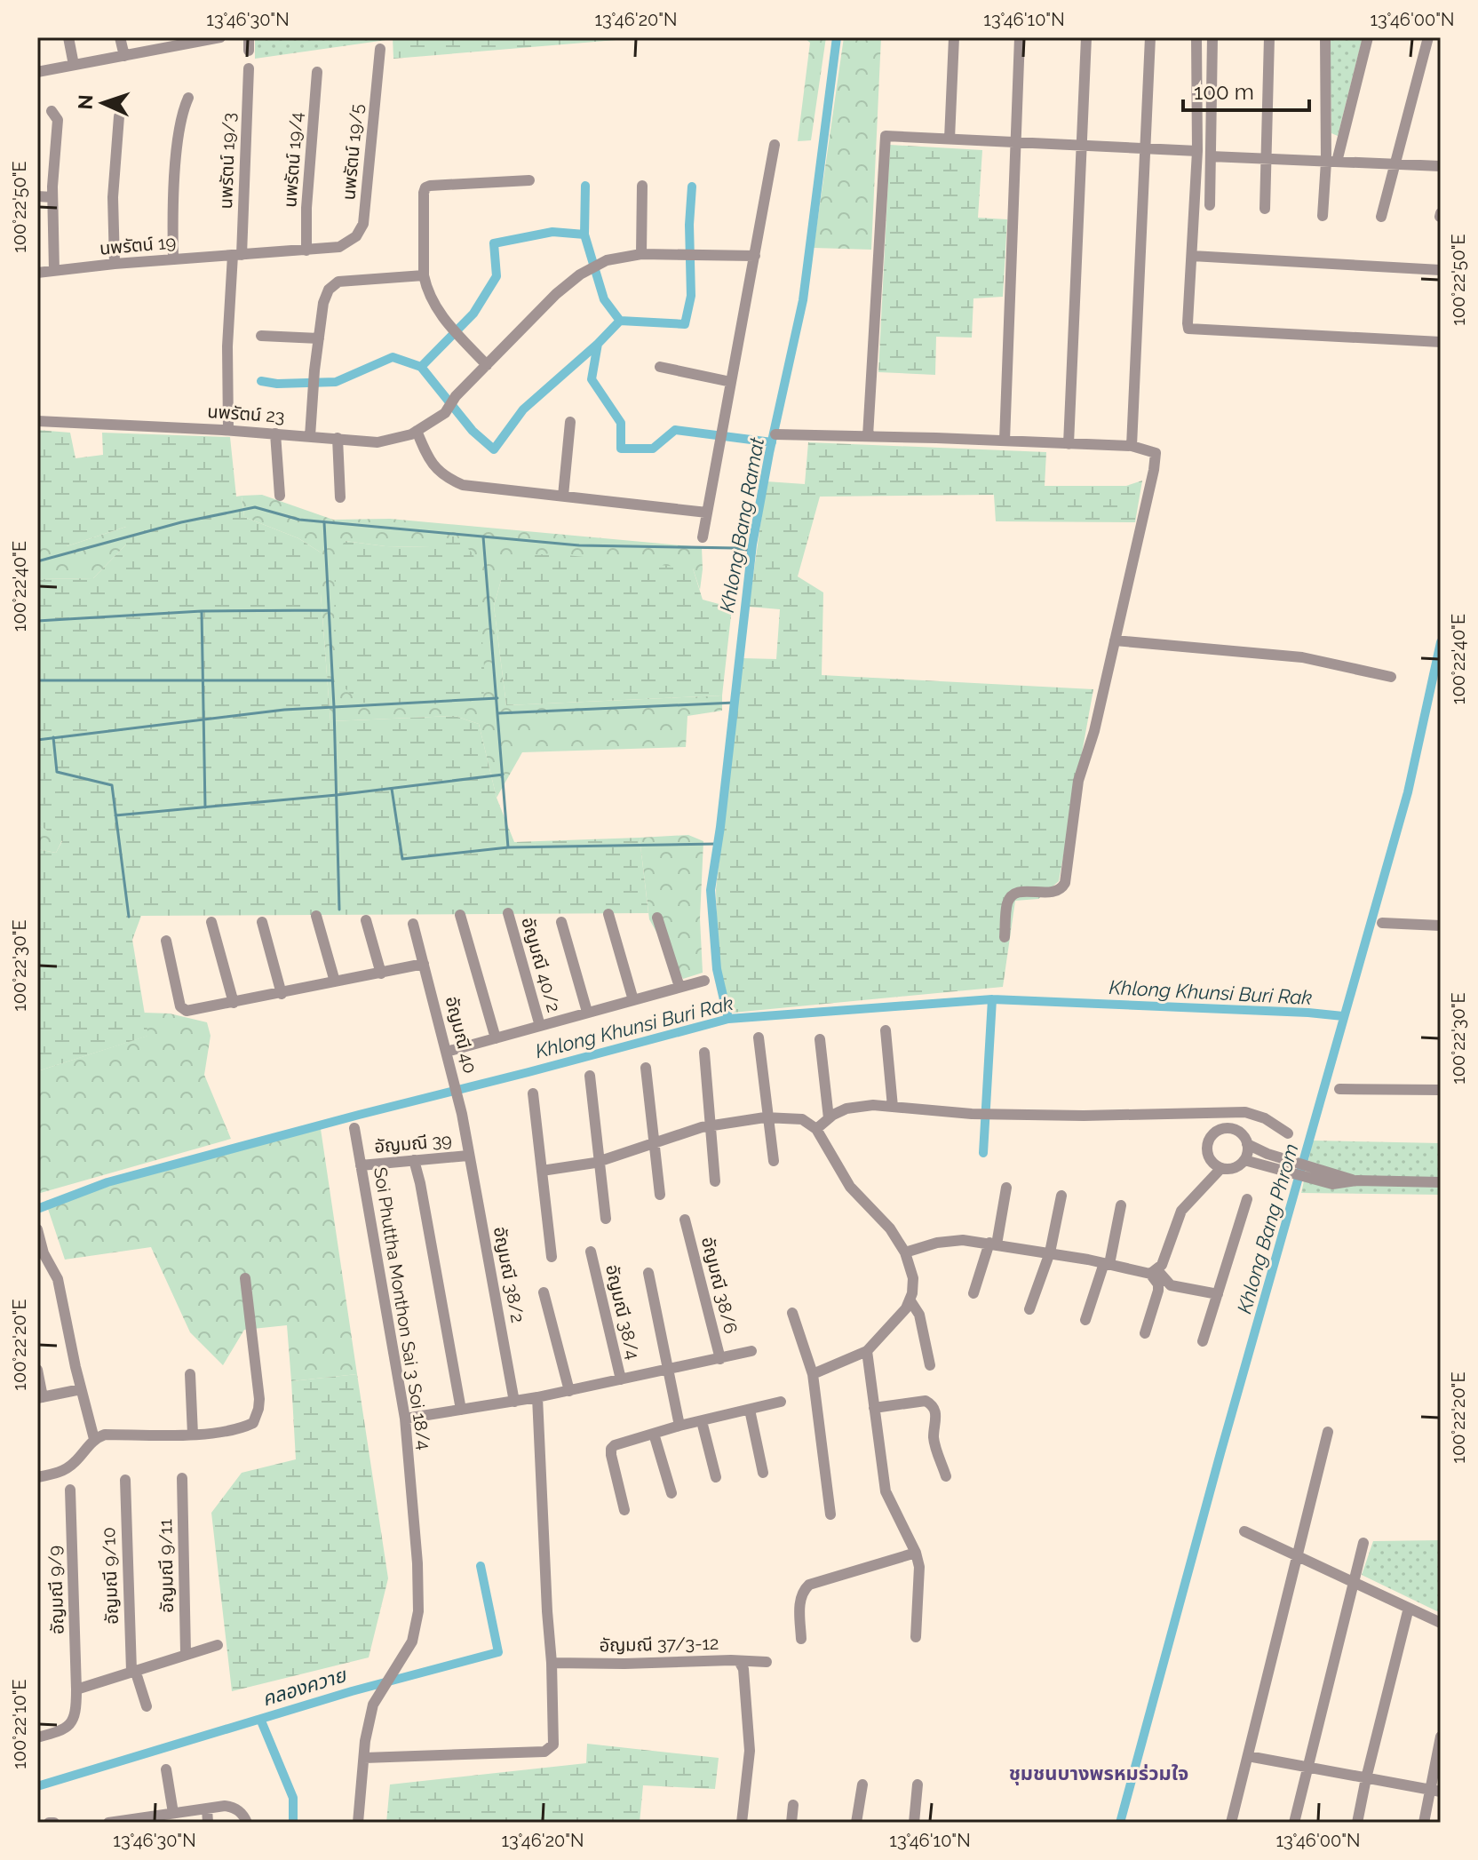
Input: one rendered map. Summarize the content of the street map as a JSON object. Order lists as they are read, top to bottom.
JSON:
{
  "streets": {
    "street": [
      "นพรัตน์ 19/5",
      "นพรัตน์ 19/4",
      "นพรัตน์ 19/3",
      "นพรัตน์ 19",
      "นพรัตน์ 23",
      "อัญมณี 40/2",
      "อัญมณี 40",
      "อัญมณี 39",
      "อัญมณี 38/2",
      "อัญมณี 38/6",
      "Soi Phuttha Monthon Sai 3 Soi 18/4",
      "อัญมณี 38/4",
      "อัญมณี 9/11",
      "อัญมณี 9/10",
      "อัญมณี 9/9",
      "อัญมณี 37/3-12"
    ]
  },
  "crossings": [
    ["นพรัตน์ 19/5", "นพรัตน์ 19"],
    ["นพรัตน์ 19/4", "นพรัตน์ 19"],
    ["นพรัตน์ 19/3", "นพรัตน์ 19"],
    ["นพรัตน์ 19/3", "นพรัตน์ 23"],
    ["อัญมณี 40", "อัญมณี 39"],
    ["อัญมณี 40", "อัญมณี 38/2"],
    ["อัญมณี 39", "อัญมณี 38/2"],
    ["อัญมณี 39", "Soi Phuttha Monthon Sai 3 Soi 18/4"]
  ],
  "districts": ["ชุมชนบางพรหมร่วมใจ"],
  "water": [
    "Khlong Bang Ramat",
    "Khlong Khunsi Buri Rak",
    "Khlong Bang Phrom",
    "คลองควาย"
  ],
  "scale_bar": "100 m",
  "north": "left",
  "coordinates": [
    "13°46'30\"N",
    "13°46'20\"N",
    "13°46'10\"N",
    "13°46'00\"N",
    "100°22'50\"E",
    "100°22'40\"E",
    "100°22'30\"E",
    "100°22'20\"E",
    "100°22'10\"E"
  ]
}
